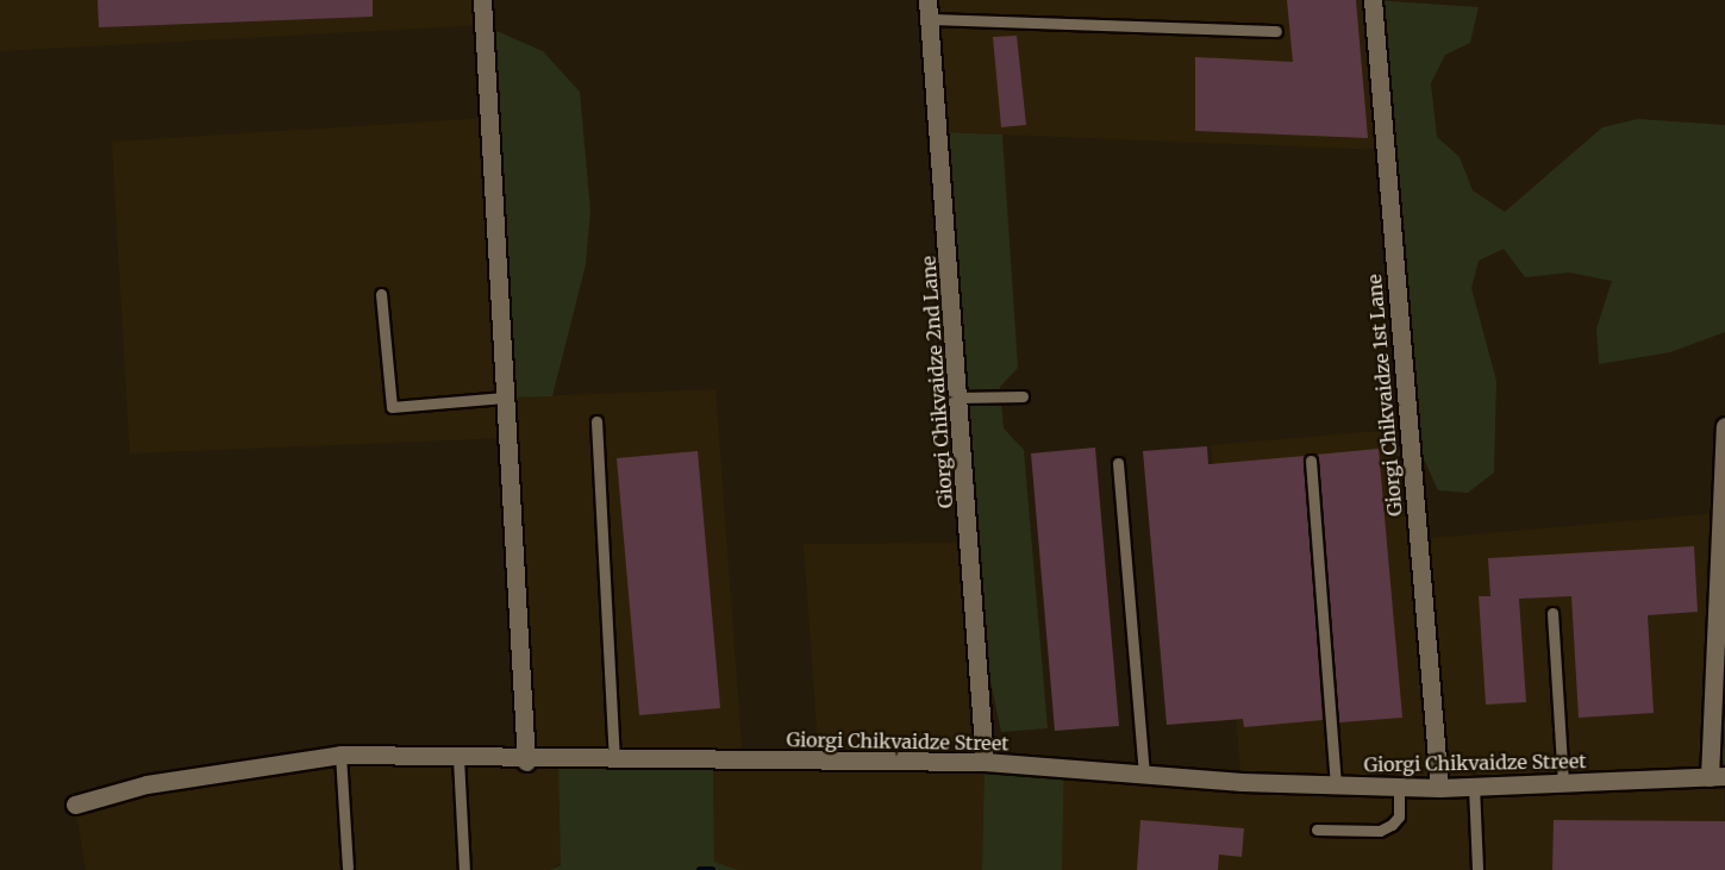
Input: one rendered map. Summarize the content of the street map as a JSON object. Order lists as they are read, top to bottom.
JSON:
{
  "streets": {
    "street": ["Giorgi Chikvaidze 2nd Lane", "Giorgi Chikvaidze 1st Lane", "Giorgi Chikvaidze Street"]
  },
  "crossings": [
    ["Giorgi Chikvaidze 2nd Lane", "Giorgi Chikvaidze Street"],
    ["Giorgi Chikvaidze 1st Lane", "Giorgi Chikvaidze Street"]
  ]
}
